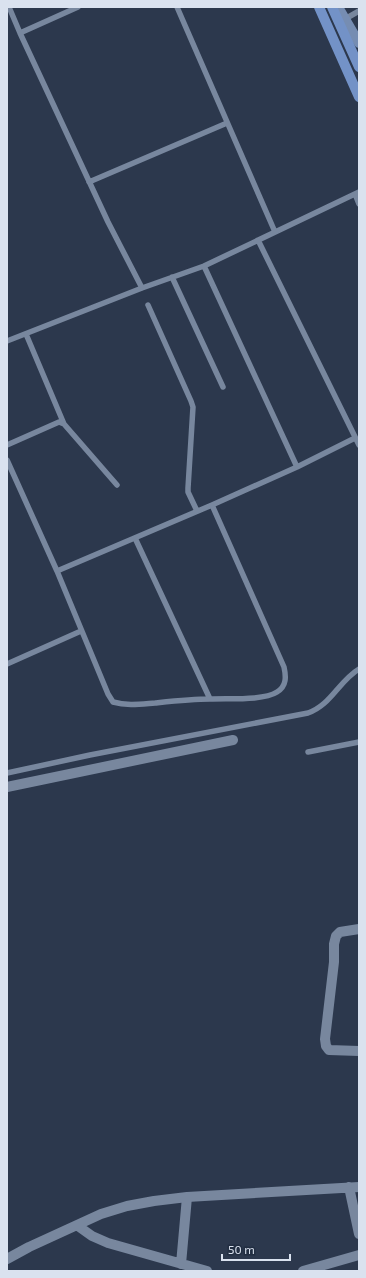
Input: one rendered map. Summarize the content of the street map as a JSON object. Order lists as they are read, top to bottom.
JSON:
{
  "scale_bar": "50 m"
}
